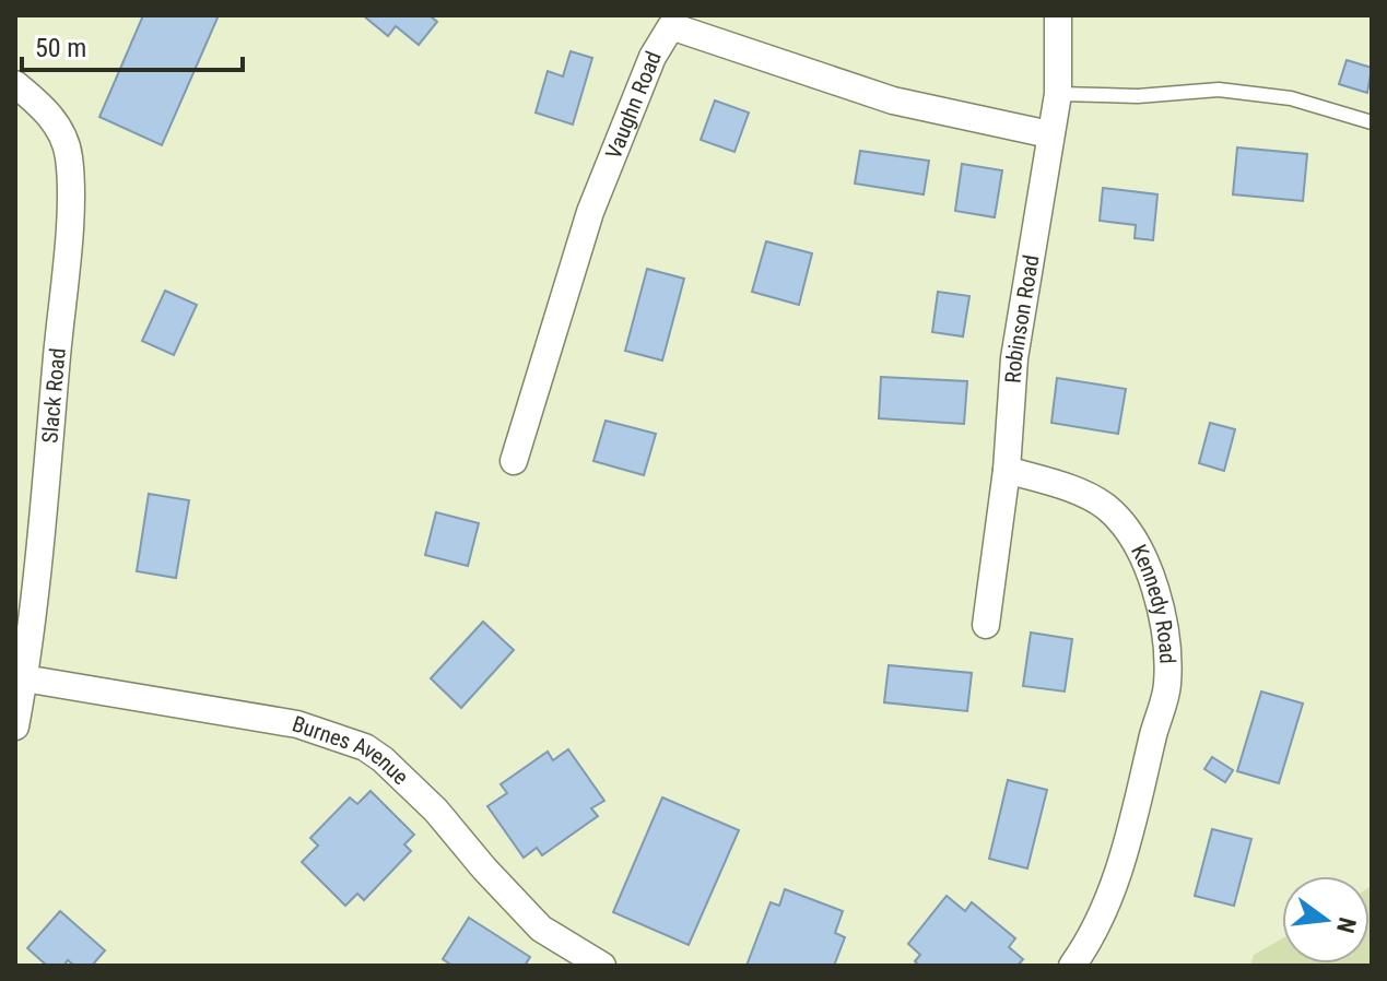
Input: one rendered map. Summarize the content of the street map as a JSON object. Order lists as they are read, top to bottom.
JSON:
{
  "streets": {
    "street": [
      "Vaughn Road",
      "Robinson Road",
      "Slack Road",
      "Kennedy Road",
      "Burnes Avenue"
    ]
  },
  "crossings": [
    ["Vaughn Road", "Robinson Road"],
    ["Robinson Road", "Kennedy Road"],
    ["Slack Road", "Burnes Avenue"]
  ],
  "scale_bar": "50 m",
  "north": "right"
}
